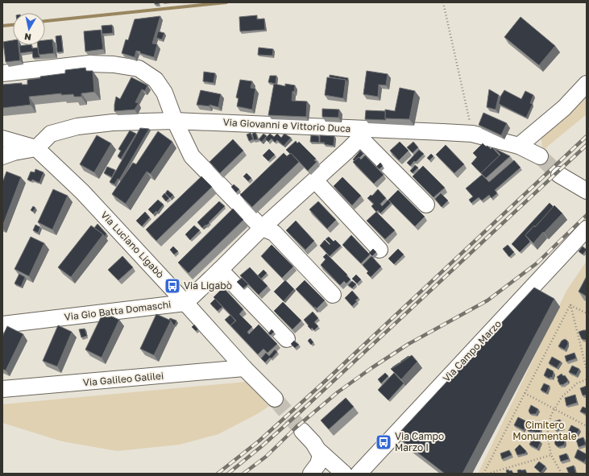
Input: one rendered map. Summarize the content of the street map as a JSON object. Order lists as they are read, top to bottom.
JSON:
{
  "streets": {
    "street": [
      "Via Giovanni e Vittorio Duca",
      "Via Luciano Ligabò",
      "Via Gio Batta Domaschi",
      "Via Campo Marzo",
      "Via Galileo Galilei"
    ]
  },
  "crossings": [
    ["Via Giovanni e Vittorio Duca", "Via Luciano Ligabò"],
    ["Via Giovanni e Vittorio Duca", "Via Gio Batta Domaschi"],
    ["Via Luciano Ligabò", "Via Gio Batta Domaschi"],
    ["Via Luciano Ligabò", "Via Galileo Galilei"]
  ],
  "parks": ["Cimitero Monumentale"],
  "places": {
    "bus stop": ["Via Ligabò", "Via Campo Marzo I"]
  },
  "north": "bottom"
}
